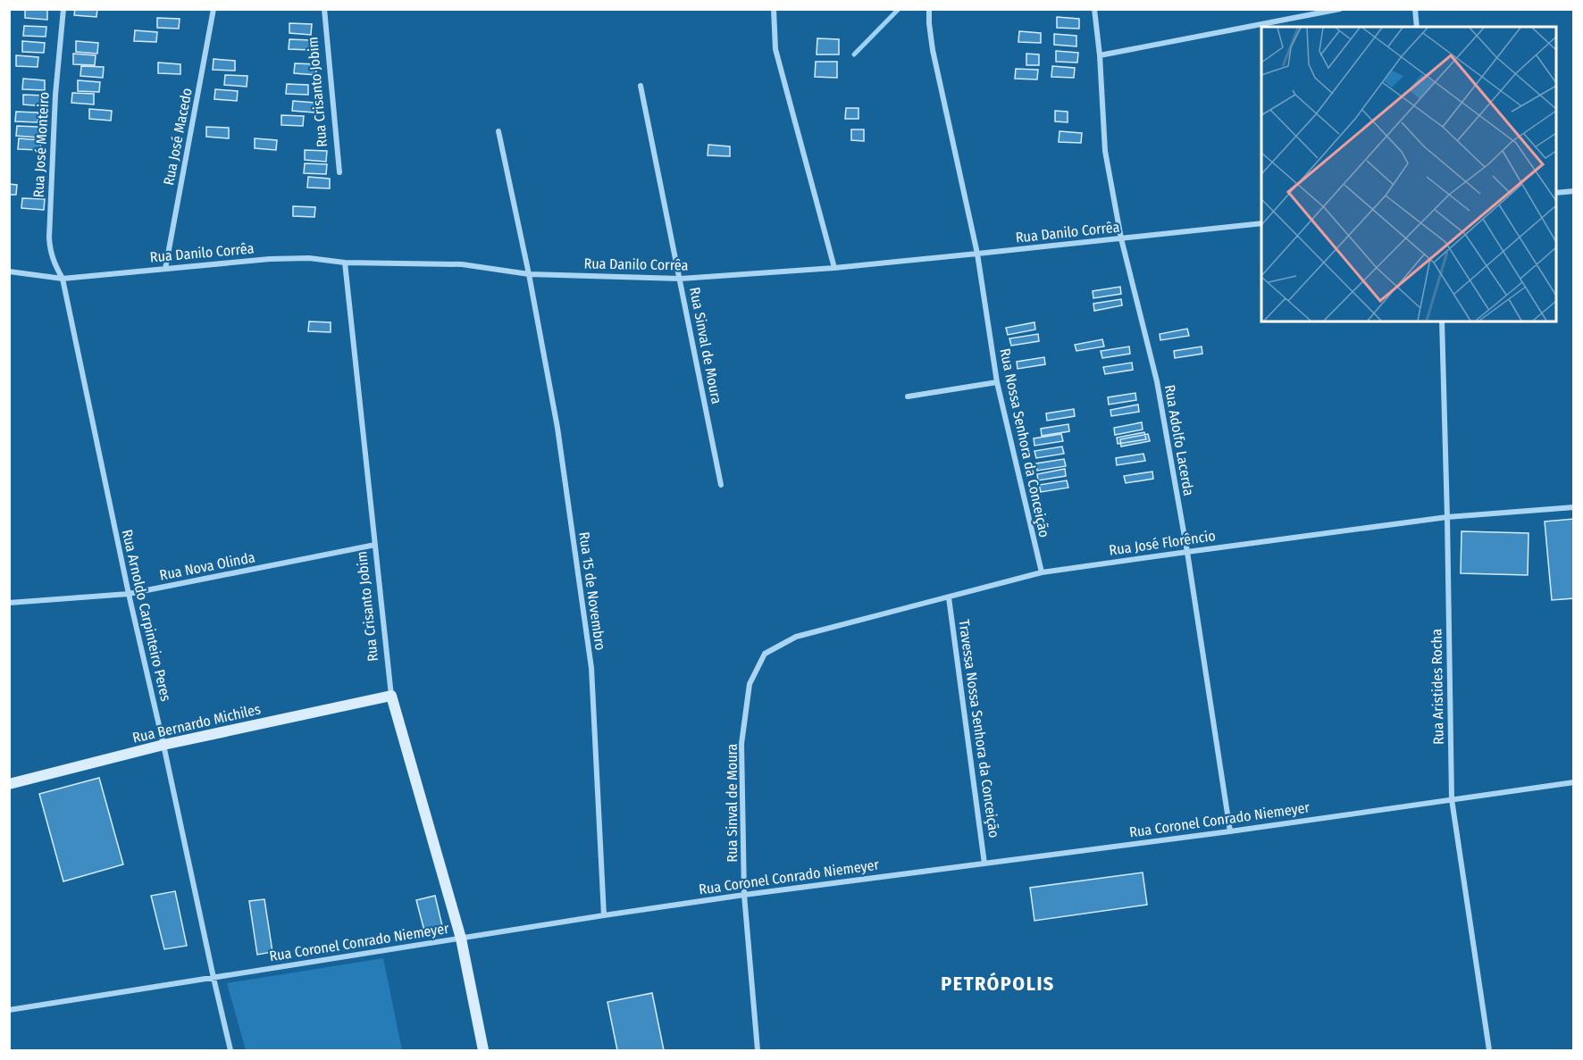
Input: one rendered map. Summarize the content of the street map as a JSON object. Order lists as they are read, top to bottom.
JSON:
{
  "streets": {
    "street": [
      "Rua Crisanto Jobim",
      "Rua José Macedo",
      "Rua José Monteiro",
      "Rua Danilo Corrêa",
      "Rua Sinval de Moura",
      "Rua Adolfo Lacerda",
      "Rua Nossa Senhora da Conceição",
      "Rua José Florêncio",
      "Rua Nova Olinda",
      "Rua 15 de Novembro",
      "Rua Arnoldo Carpinteiro Peres",
      "Rua Aristides Rocha",
      "Rua Bernardo Michiles",
      "Travessa Nossa Senhora da Conceição",
      "Rua Coronel Conrado Niemeyer"
    ]
  },
  "crossings": [
    ["Rua Crisanto Jobim", "Rua Danilo Corrêa"],
    ["Rua Crisanto Jobim", "Rua Nova Olinda"],
    ["Rua Crisanto Jobim", "Rua Bernardo Michiles"],
    ["Rua Crisanto Jobim", "Rua Coronel Conrado Niemeyer"],
    ["Rua José Macedo", "Rua Danilo Corrêa"],
    ["Rua José Monteiro", "Rua Danilo Corrêa"],
    ["Rua José Monteiro", "Rua Arnoldo Carpinteiro Peres"],
    ["Rua Danilo Corrêa", "Rua Sinval de Moura"],
    ["Rua Danilo Corrêa", "Rua Adolfo Lacerda"],
    ["Rua Danilo Corrêa", "Rua Nossa Senhora da Conceição"],
    ["Rua Danilo Corrêa", "Rua 15 de Novembro"],
    ["Rua Danilo Corrêa", "Rua Arnoldo Carpinteiro Peres"],
    ["Rua Sinval de Moura", "Rua José Florêncio"],
    ["Rua Sinval de Moura", "Rua Coronel Conrado Niemeyer"],
    ["Rua Adolfo Lacerda", "Rua José Florêncio"],
    ["Rua Adolfo Lacerda", "Rua Coronel Conrado Niemeyer"],
    ["Rua Nossa Senhora da Conceição", "Rua José Florêncio"],
    ["Rua José Florêncio", "Rua Aristides Rocha"],
    ["Rua José Florêncio", "Travessa Nossa Senhora da Conceição"],
    ["Rua Nova Olinda", "Rua Arnoldo Carpinteiro Peres"],
    ["Rua 15 de Novembro", "Rua Coronel Conrado Niemeyer"],
    ["Rua Arnoldo Carpinteiro Peres", "Rua Bernardo Michiles"],
    ["Rua Arnoldo Carpinteiro Peres", "Rua Coronel Conrado Niemeyer"],
    ["Rua Aristides Rocha", "Rua Coronel Conrado Niemeyer"],
    ["Travessa Nossa Senhora da Conceição", "Rua Coronel Conrado Niemeyer"]
  ],
  "districts": ["PETRÓPOLIS"]
}
